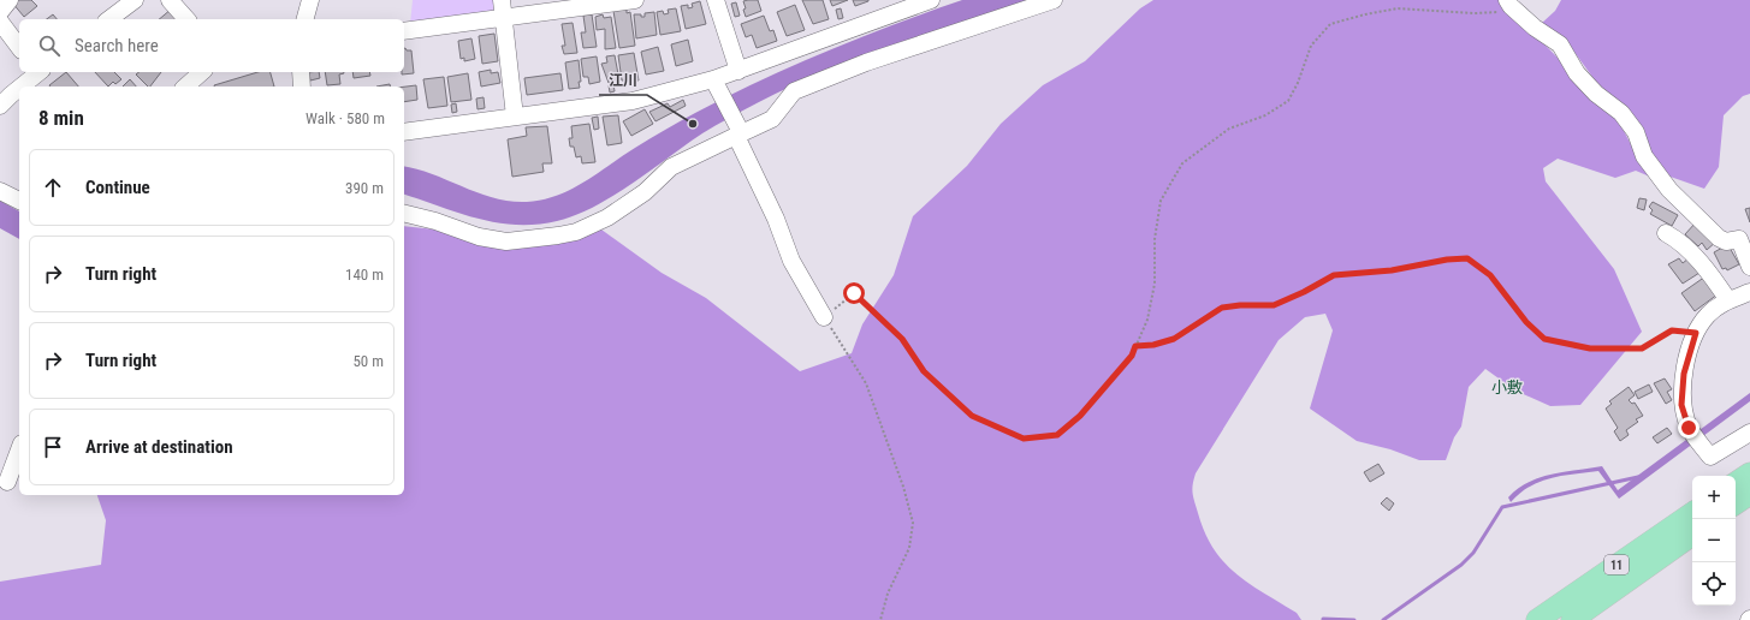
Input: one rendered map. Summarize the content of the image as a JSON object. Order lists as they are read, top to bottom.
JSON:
{
  "streets": {
    "main road": ["11"]
  },
  "districts": ["小敷"],
  "places": ["江川"],
  "page": {
    "search": "Search here",
    "heading": ["8 min", "Walk · 580 m"],
    "list": [
      ["Continue", "390 m"],
      ["Turn right", "140 m"],
      ["Turn right", "50 m"],
      "Arrive at destination"
    ],
    "map_buttons": ["+", "−"]
  }
}
